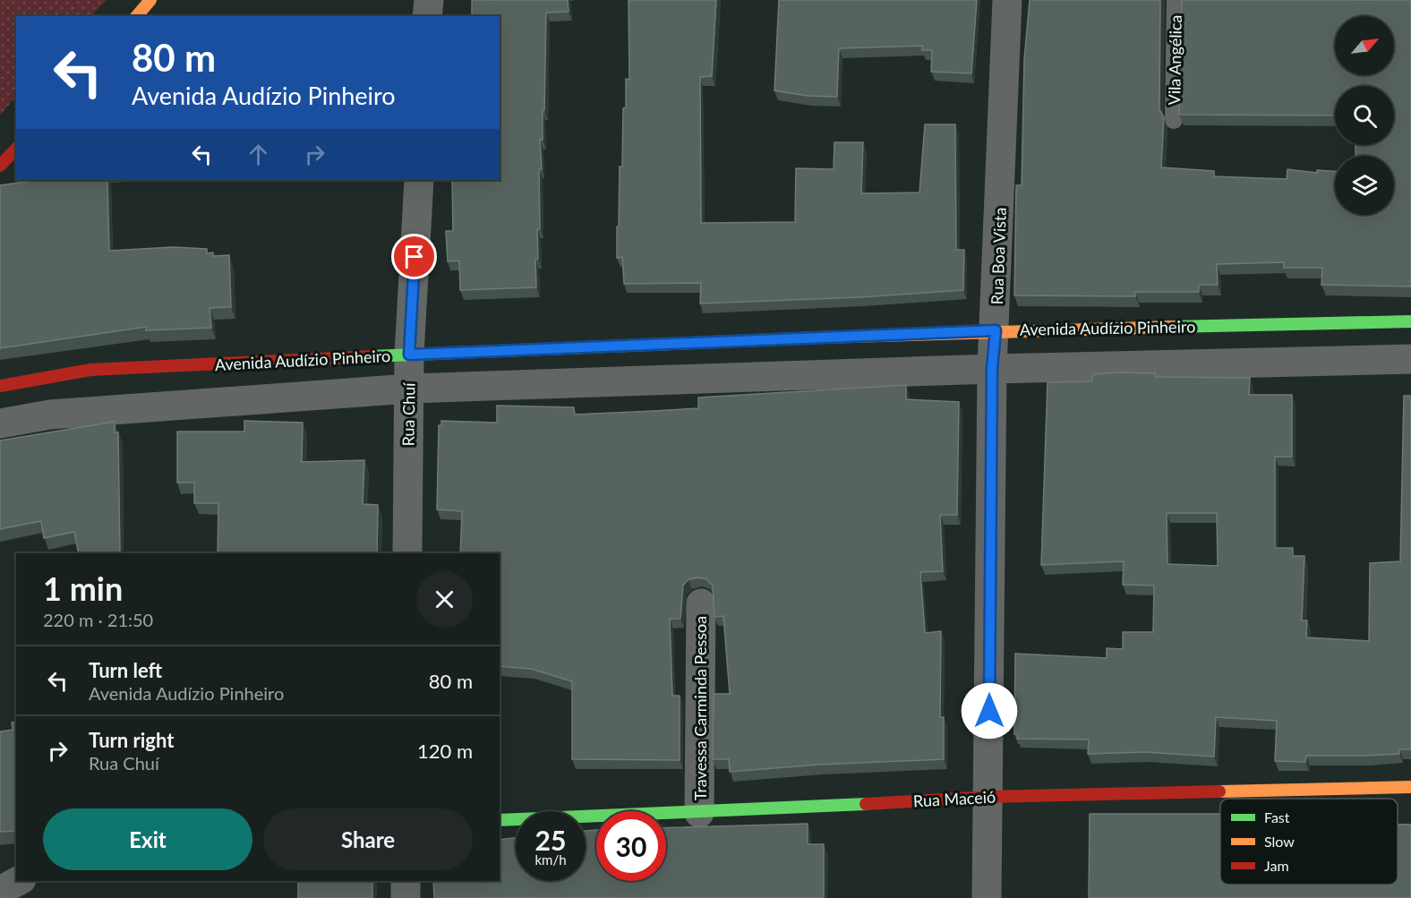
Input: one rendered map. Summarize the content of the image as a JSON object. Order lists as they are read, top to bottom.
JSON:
{
  "streets": {
    "street": [
      "Rua Boa Vista",
      "Avenida Audízio Pinheiro",
      "Rua Chuí",
      "Travessa Carminda Pessoa",
      "Rua Maceió"
    ],
    "lane": ["Vila Angélica"]
  },
  "crossings": [
    ["Rua Boa Vista", "Avenida Audízio Pinheiro"],
    ["Rua Boa Vista", "Rua Maceió"],
    ["Avenida Audízio Pinheiro", "Rua Chuí"],
    ["Travessa Carminda Pessoa", "Rua Maceió"]
  ],
  "legend": ["Fast", "Slow", "Jam"],
  "north": "top right",
  "page": {
    "turn": ["80 m", "Avenida Audízio Pinheiro"],
    "heading": ["1 min", "220 m · 21:50"],
    "list": [
      {
        "name": "Turn left",
        "note": "Avenida Audízio Pinheiro",
        "value": "80 m"
      },
      {
        "name": "Turn right",
        "note": "Rua Chuí",
        "value": "120 m"
      }
    ],
    "buttons": ["Exit", "Share"],
    "speed": "25 km/h",
    "limit": "30"
  }
}
